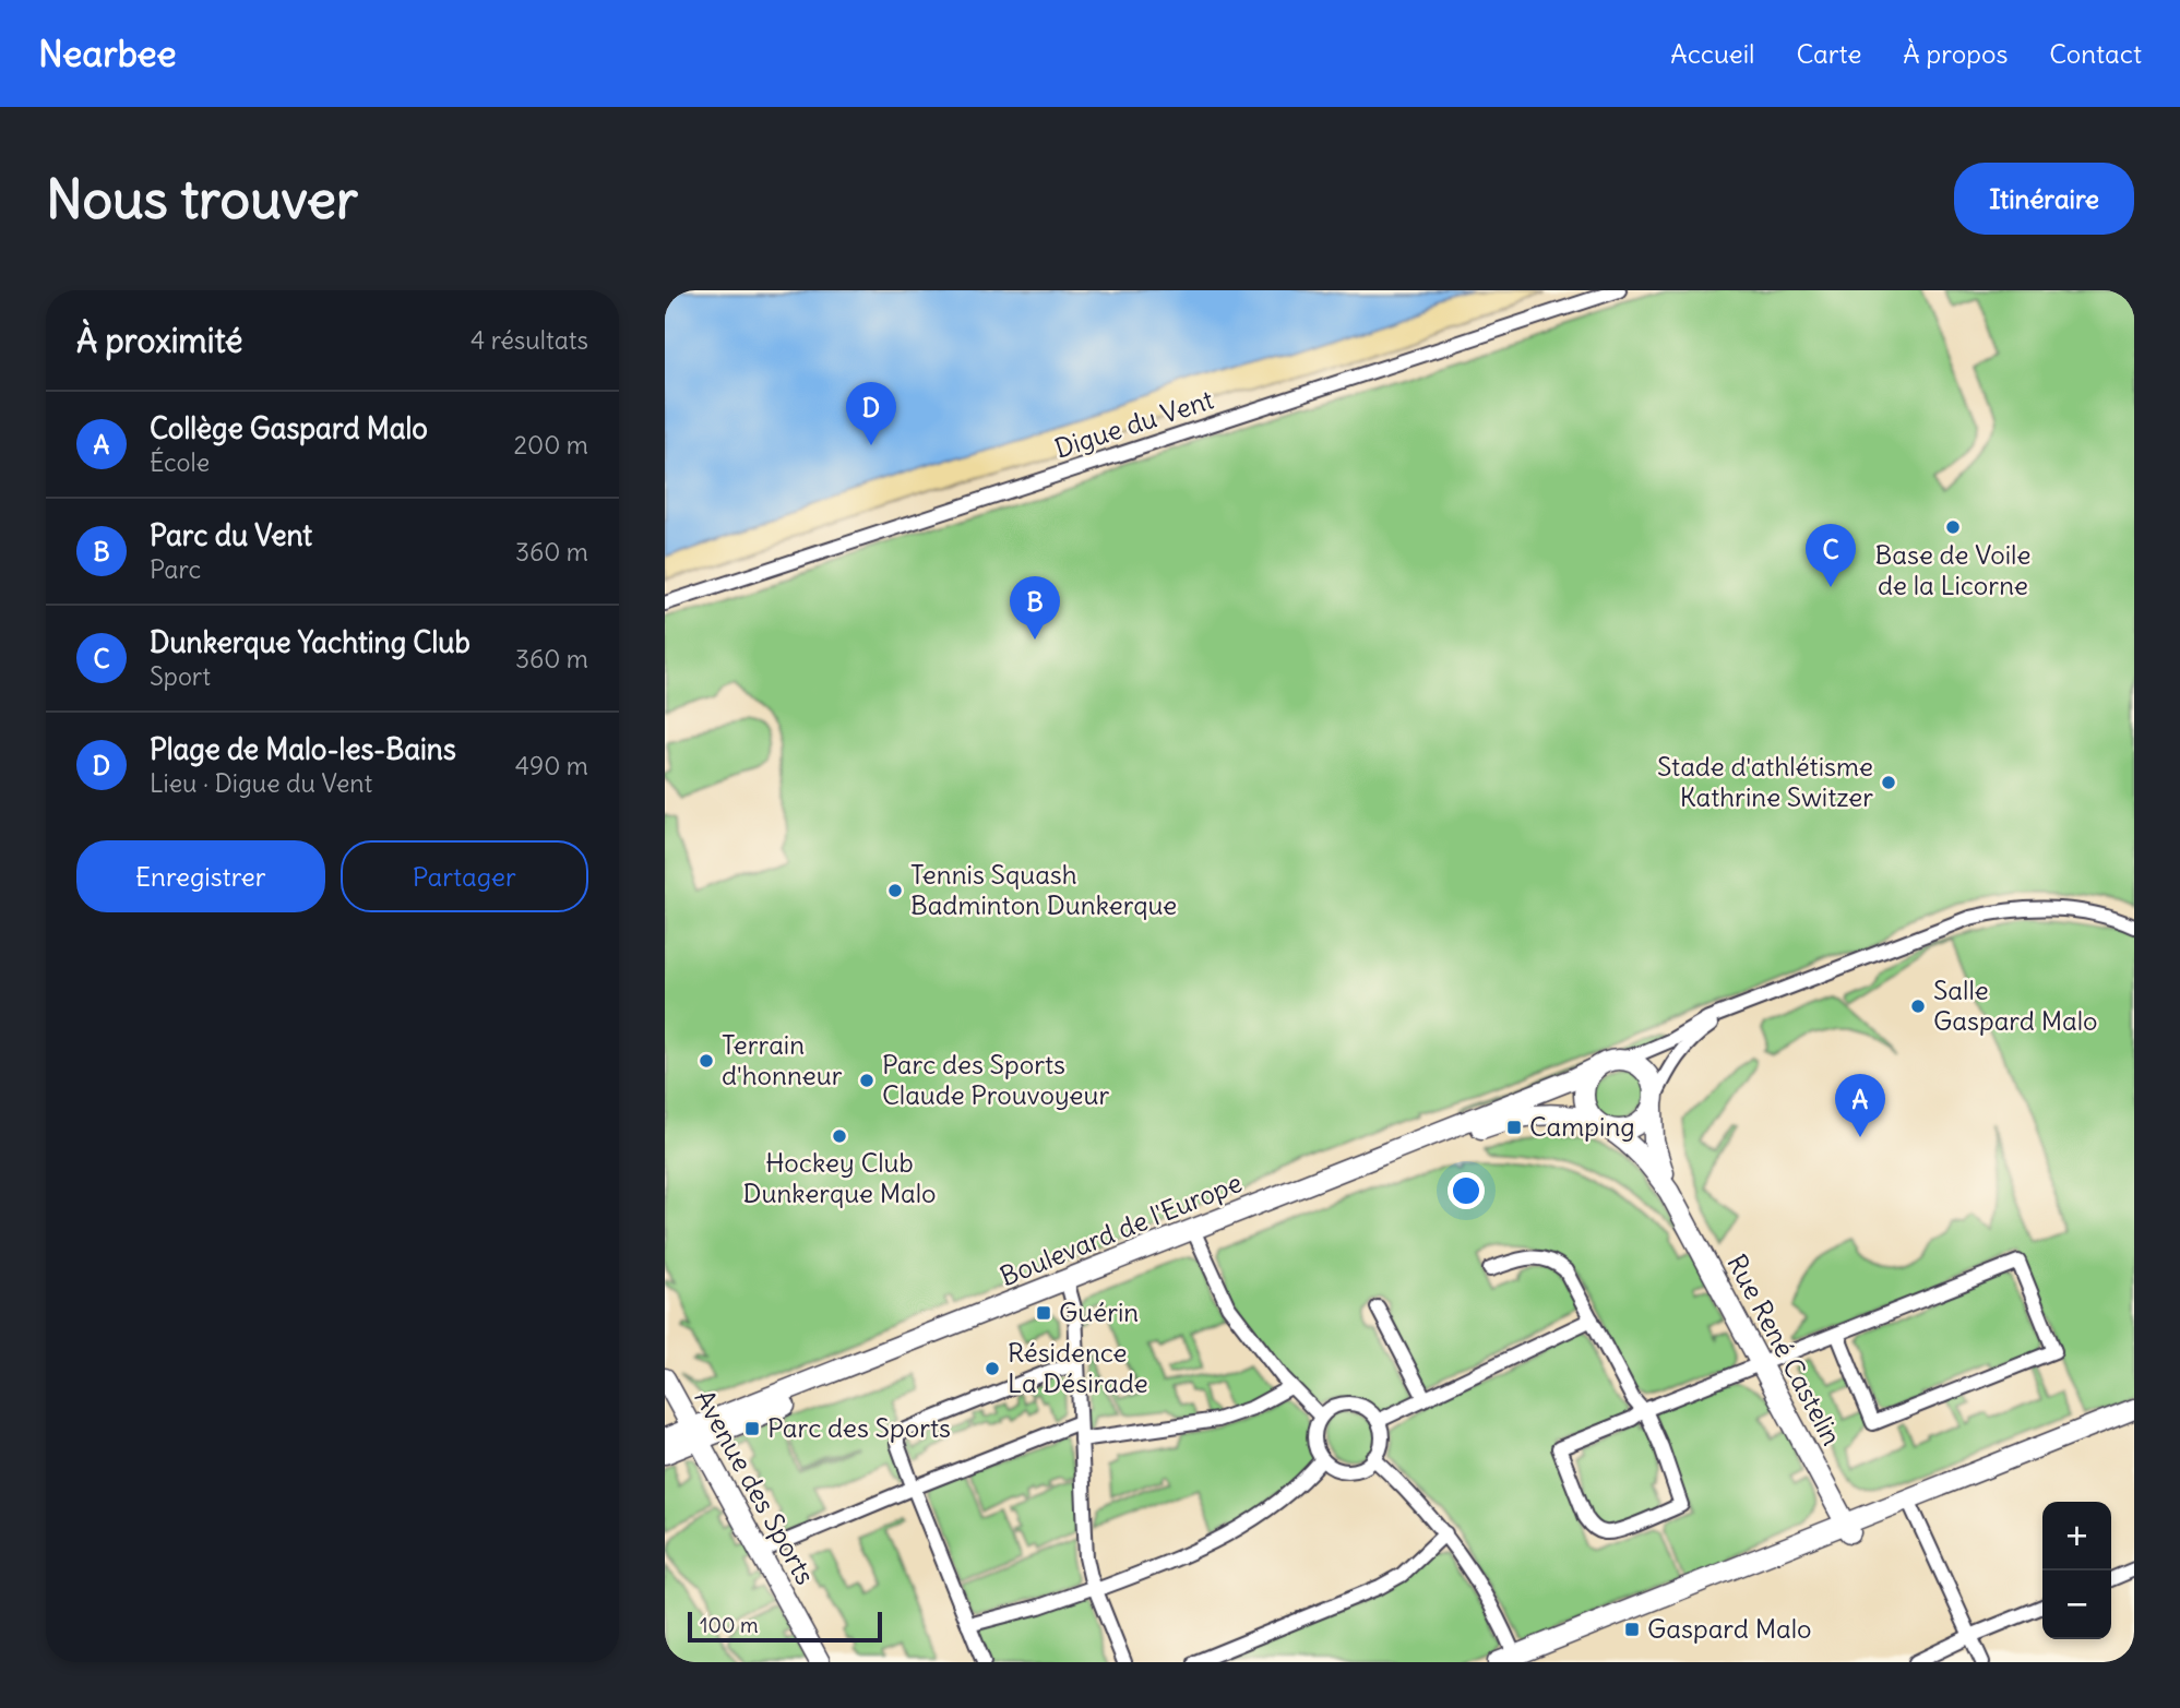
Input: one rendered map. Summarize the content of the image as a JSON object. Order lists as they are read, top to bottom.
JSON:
{
  "streets": {
    "street": [
      "Digue du Vent",
      "Boulevard de l'Europe",
      "Rue René Castelin",
      "Avenue des Sports"
    ]
  },
  "crossings": [
    ["Boulevard de l'Europe", "Rue René Castelin"],
    ["Boulevard de l'Europe", "Avenue des Sports"]
  ],
  "places": {
    "other": [
      "Base de Voile de la Licorne",
      "Stade d'athlétisme Kathrine Switzer",
      "Tennis Squash Badminton Dunkerque",
      "Salle Gaspard Malo",
      "Terrain d'honneur",
      "Parc des Sports Claude Prouvoyeur",
      "Hockey Club Dunkerque Malo",
      "Résidence La Désirade"
    ],
    "transit": [
      "Camping",
      "Guérin",
      "Parc des Sports",
      "Gaspard Malo"
    ]
  },
  "scale_bar": "100 m",
  "page": {
    "header": "Nearbee",
    "nav": [
      "Accueil",
      "Carte",
      "À propos",
      "Contact"
    ],
    "buttons": [
      "Itinéraire",
      ["Enregistrer", "Partager"]
    ],
    "title": "Nous trouver",
    "heading": ["À proximité", "4 résultats"],
    "pins": [
      "D",
      "C",
      "B",
      "A"
    ],
    "list": [
      {
        "mark": "A",
        "name": "Collège Gaspard Malo",
        "note": "École",
        "value": "200 m"
      },
      {
        "mark": "B",
        "name": "Parc du Vent",
        "note": "Parc",
        "value": "360 m"
      },
      {
        "mark": "C",
        "name": "Dunkerque Yachting Club",
        "note": "Sport",
        "value": "360 m"
      },
      {
        "mark": "D",
        "name": "Plage de Malo-les-Bains",
        "note": "Lieu · Digue du Vent",
        "value": "490 m"
      }
    ],
    "map_buttons": ["+", "−"],
    "scale": "100 m"
  }
}
